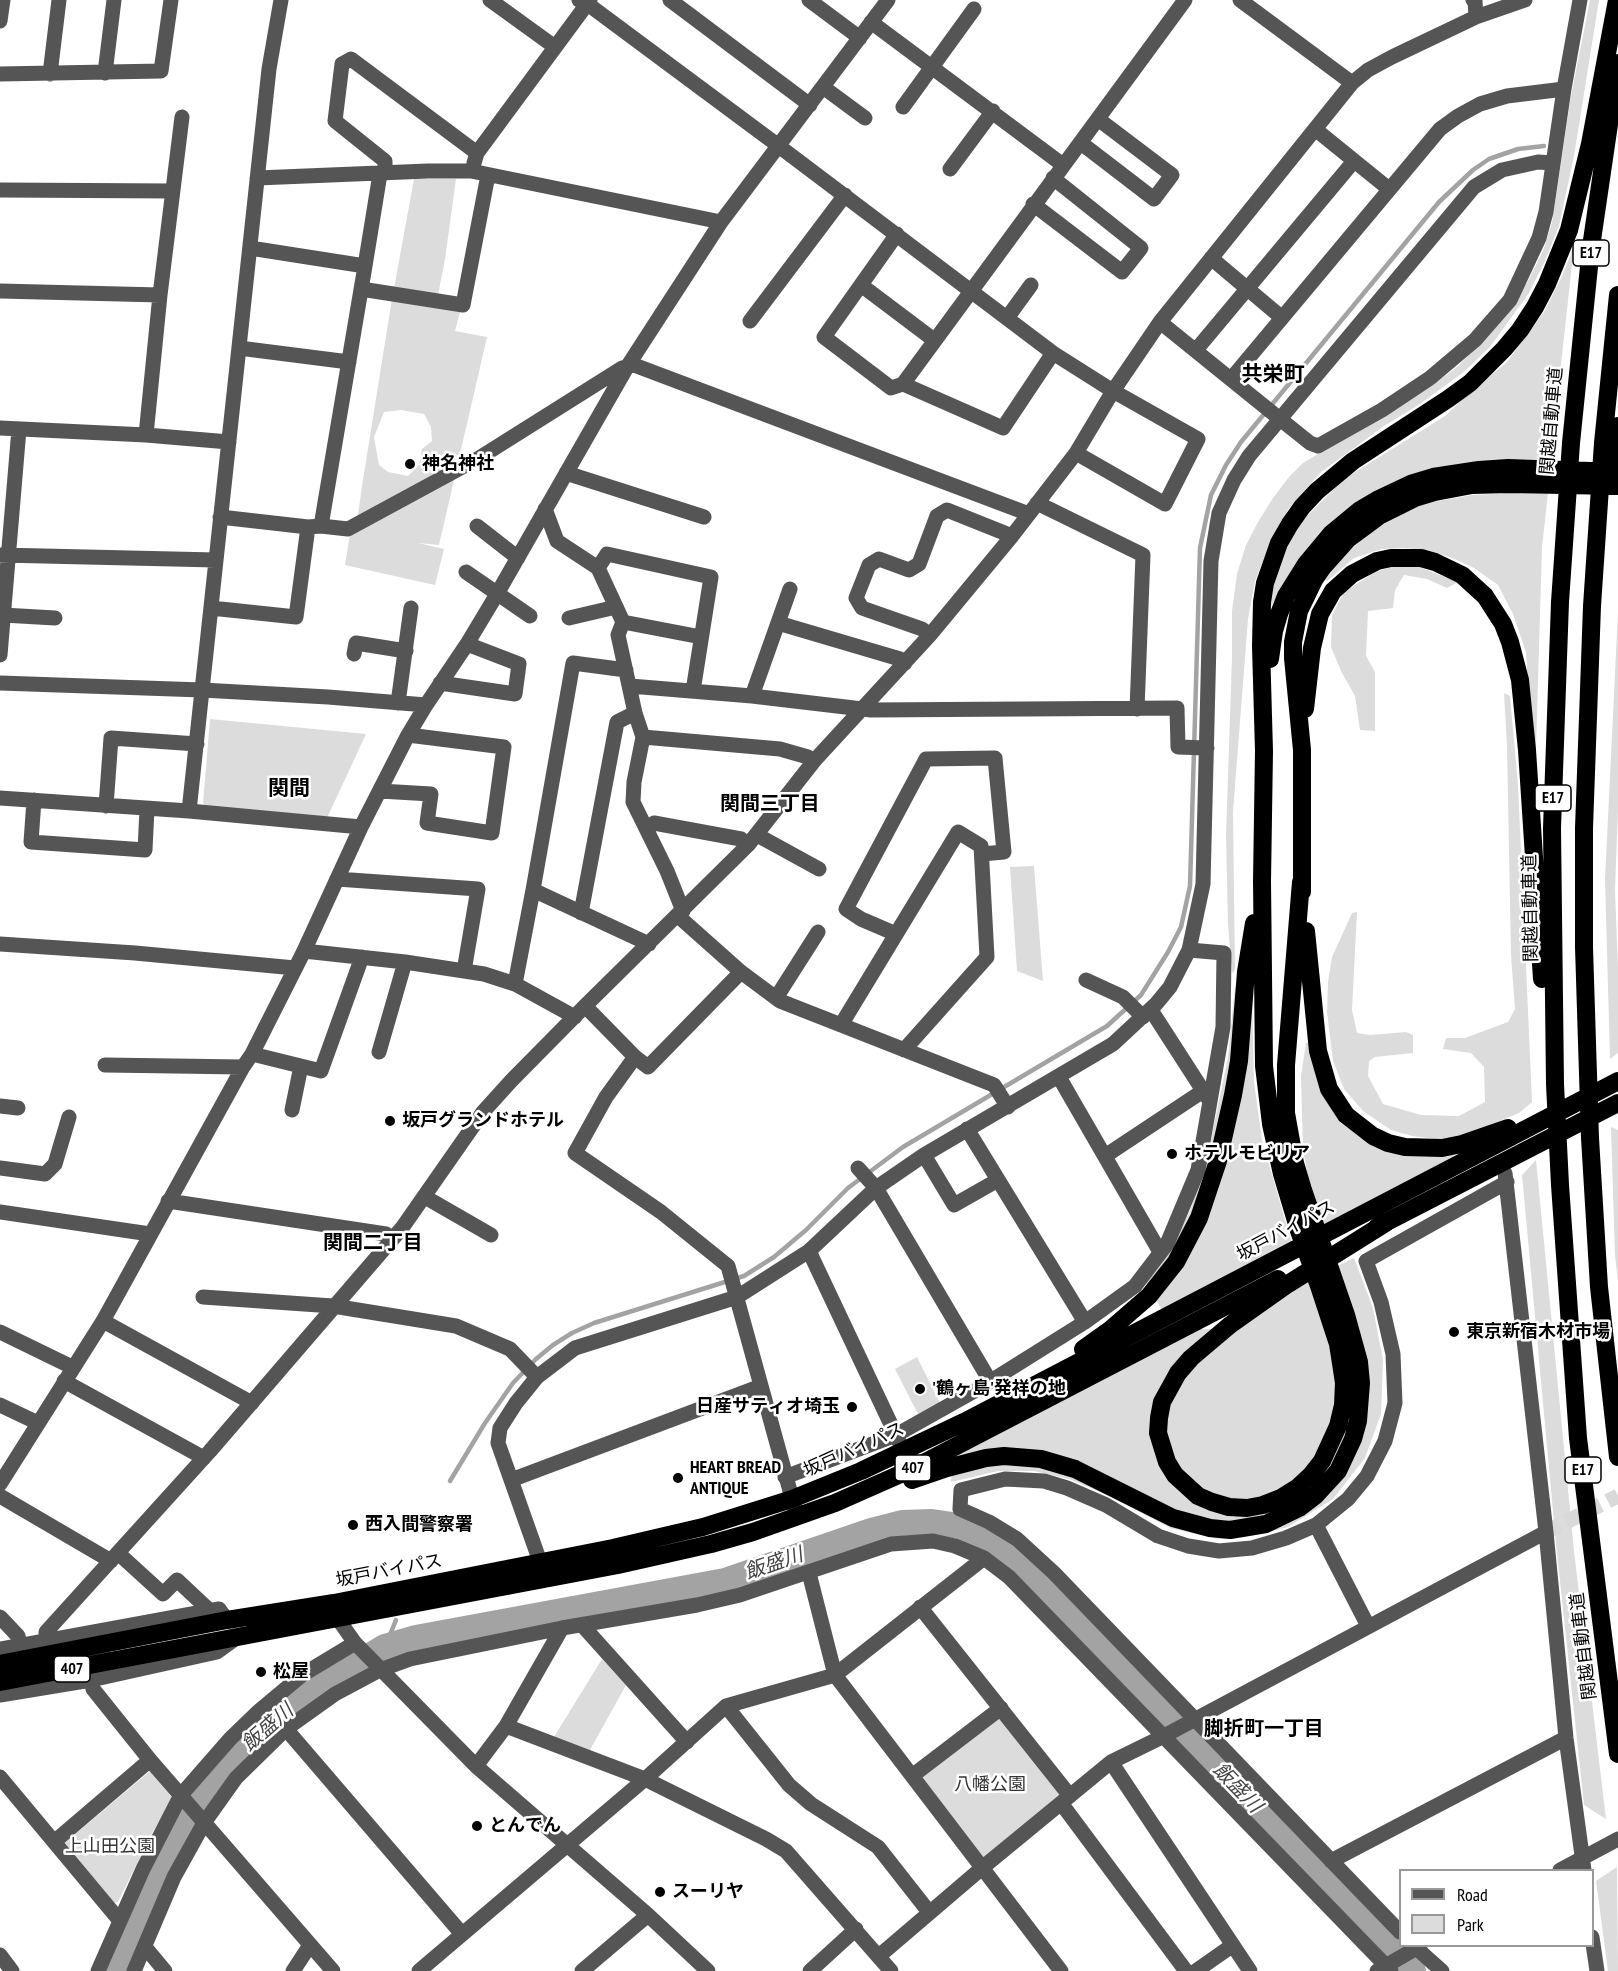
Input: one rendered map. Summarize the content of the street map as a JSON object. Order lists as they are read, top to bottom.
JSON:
{
  "streets": {
    "highway": [
      "E17",
      "関越自動車道",
      "坂戸バイパス",
      "407"
    ]
  },
  "districts": [
    "共栄町",
    "関間",
    "関間三丁目",
    "関間二丁目",
    "脚折町一丁目"
  ],
  "water": ["飯盛川"],
  "parks": ["八幡公園", "上山田公園"],
  "places": [
    "神名神社",
    "坂戸グランドホテル",
    "ホテルモビリア",
    "東京新宿木材市場",
    "'鶴ヶ島'発祥の地",
    "日産サティオ埼玉",
    "HEART BREAD ANTIQUE",
    "西入間警察署",
    "松屋",
    "とんでん",
    "スーリヤ"
  ],
  "legend": ["Road", "Park"]
}
